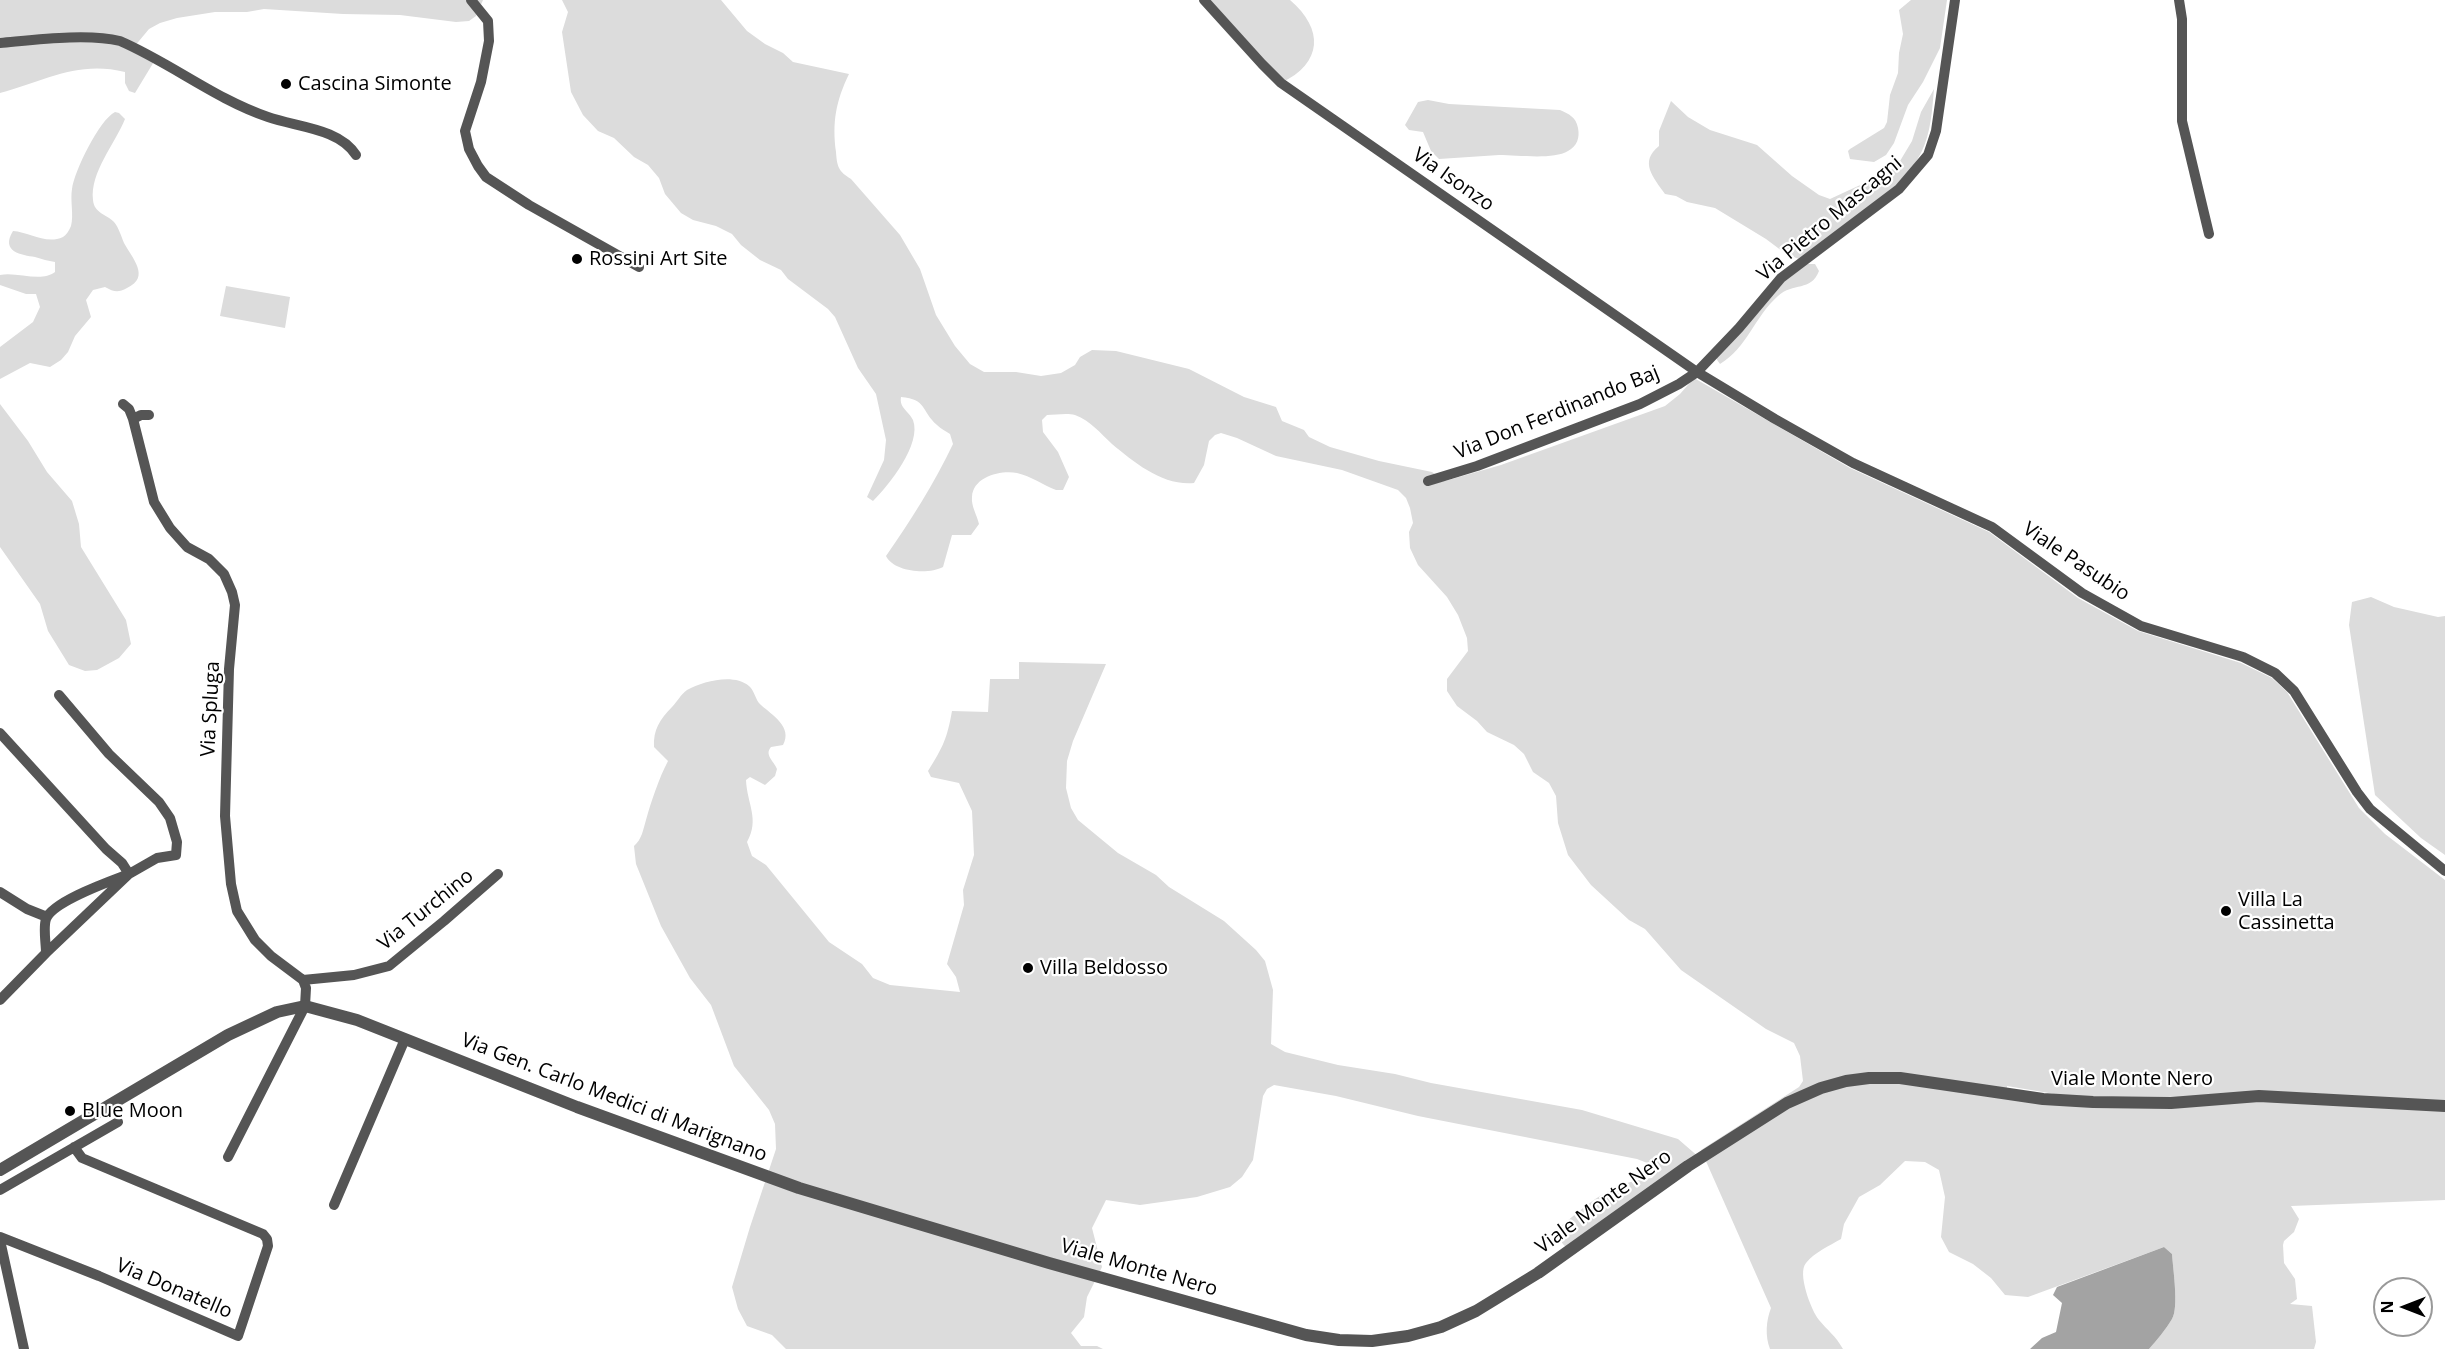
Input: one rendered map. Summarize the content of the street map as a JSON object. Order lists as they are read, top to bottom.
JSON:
{
  "streets": {
    "street": [
      "Via Isonzo",
      "Via Pietro Mascagni",
      "Via Don Ferdinando Baj",
      "Viale Pasubio",
      "Via Spluga",
      "Via Turchino",
      "Viale Monte Nero",
      "Via Gen. Carlo Medici di Marignano",
      "Via Donatello"
    ]
  },
  "crossings": [
    ["Via Isonzo", "Via Pietro Mascagni"],
    ["Via Isonzo", "Via Don Ferdinando Baj"],
    ["Via Isonzo", "Viale Pasubio"],
    ["Via Pietro Mascagni", "Via Don Ferdinando Baj"],
    ["Via Pietro Mascagni", "Viale Pasubio"],
    ["Via Don Ferdinando Baj", "Viale Pasubio"],
    ["Via Spluga", "Via Turchino"],
    ["Viale Monte Nero", "Via Gen. Carlo Medici di Marignano"]
  ],
  "places": [
    "Cascina Simonte",
    "Rossini Art Site",
    "Villa La Cassinetta",
    "Villa Beldosso",
    "Blue Moon"
  ],
  "north": "left"
}
